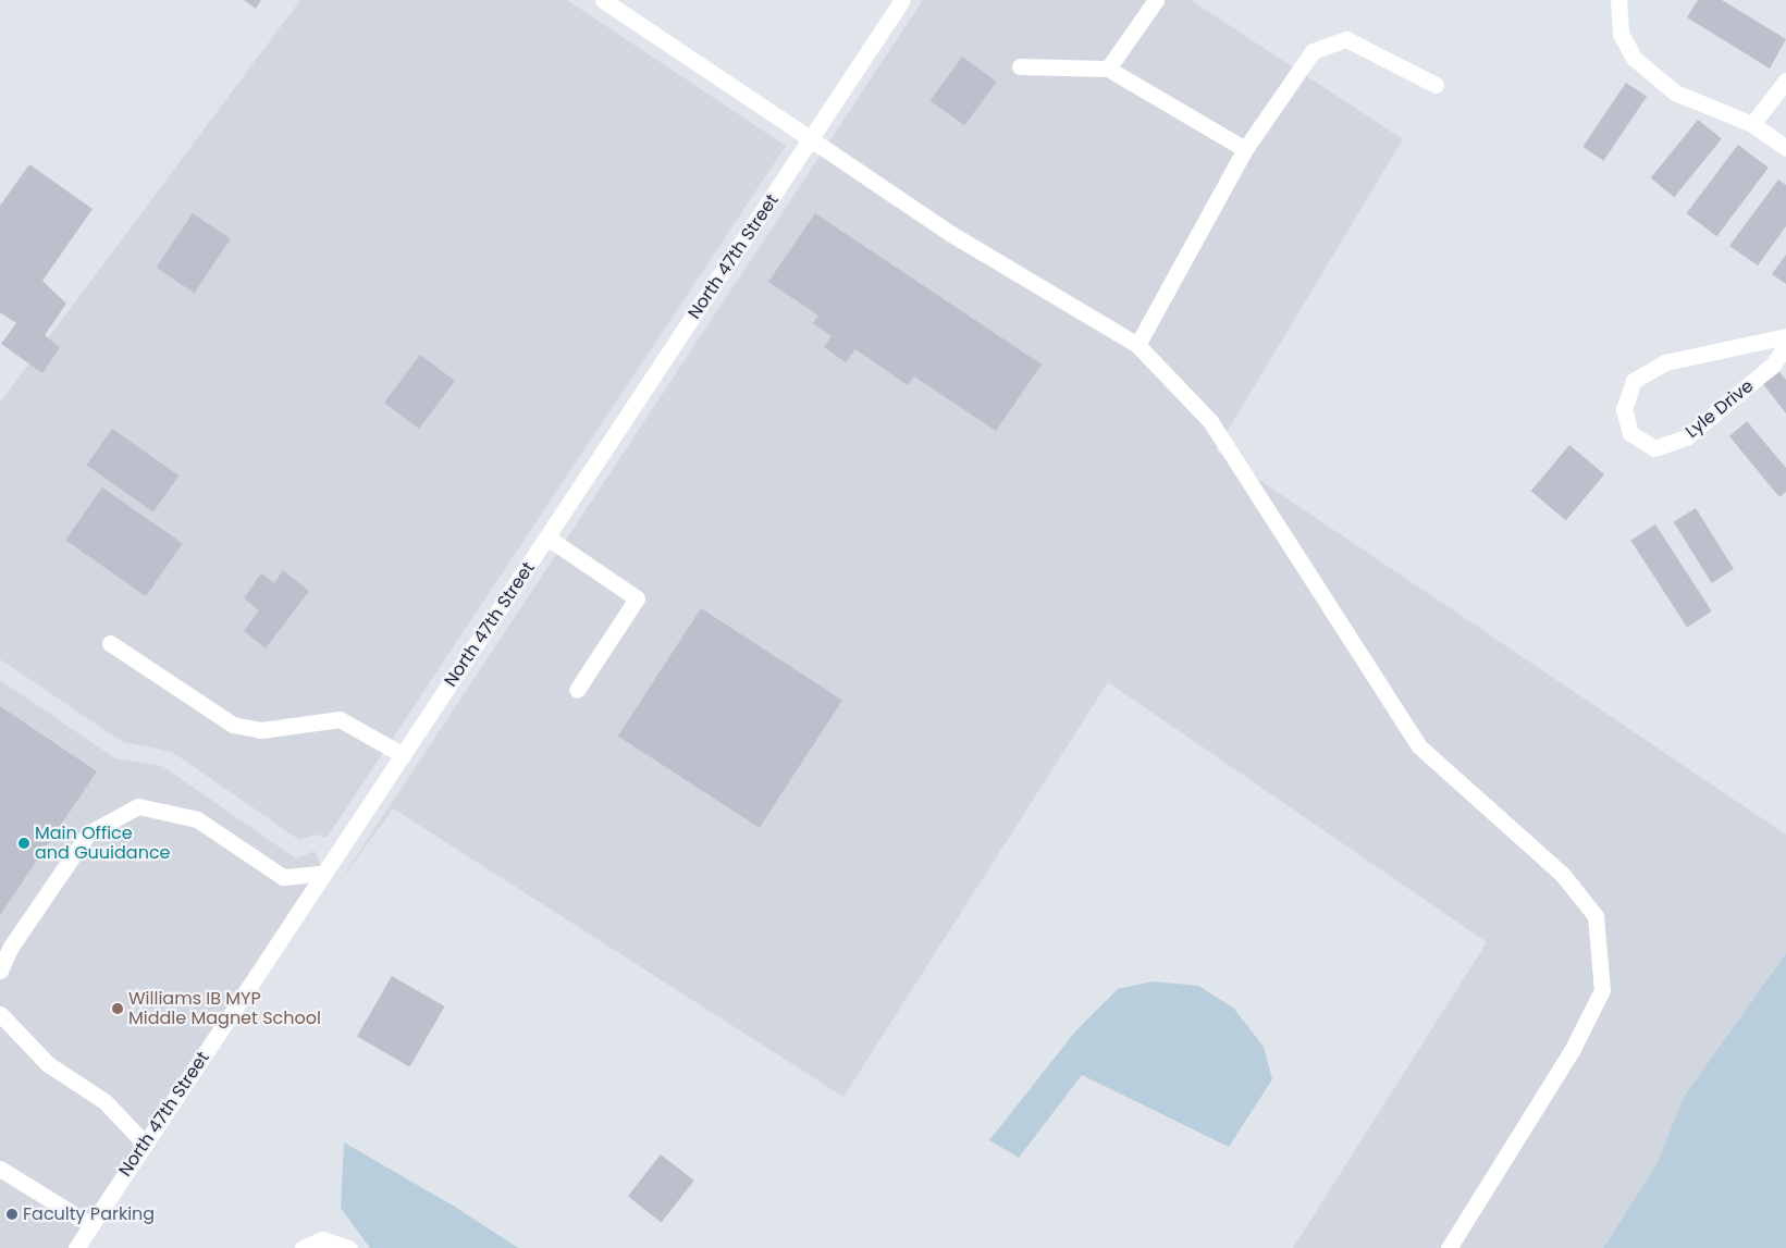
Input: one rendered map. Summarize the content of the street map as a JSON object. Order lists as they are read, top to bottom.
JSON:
{
  "streets": {
    "street": ["North 47th Street", "Lyle Drive"]
  },
  "places": ["Main Office and Guuidance", "Williams IB MYP Middle Magnet School", "Faculty Parking"]
}
